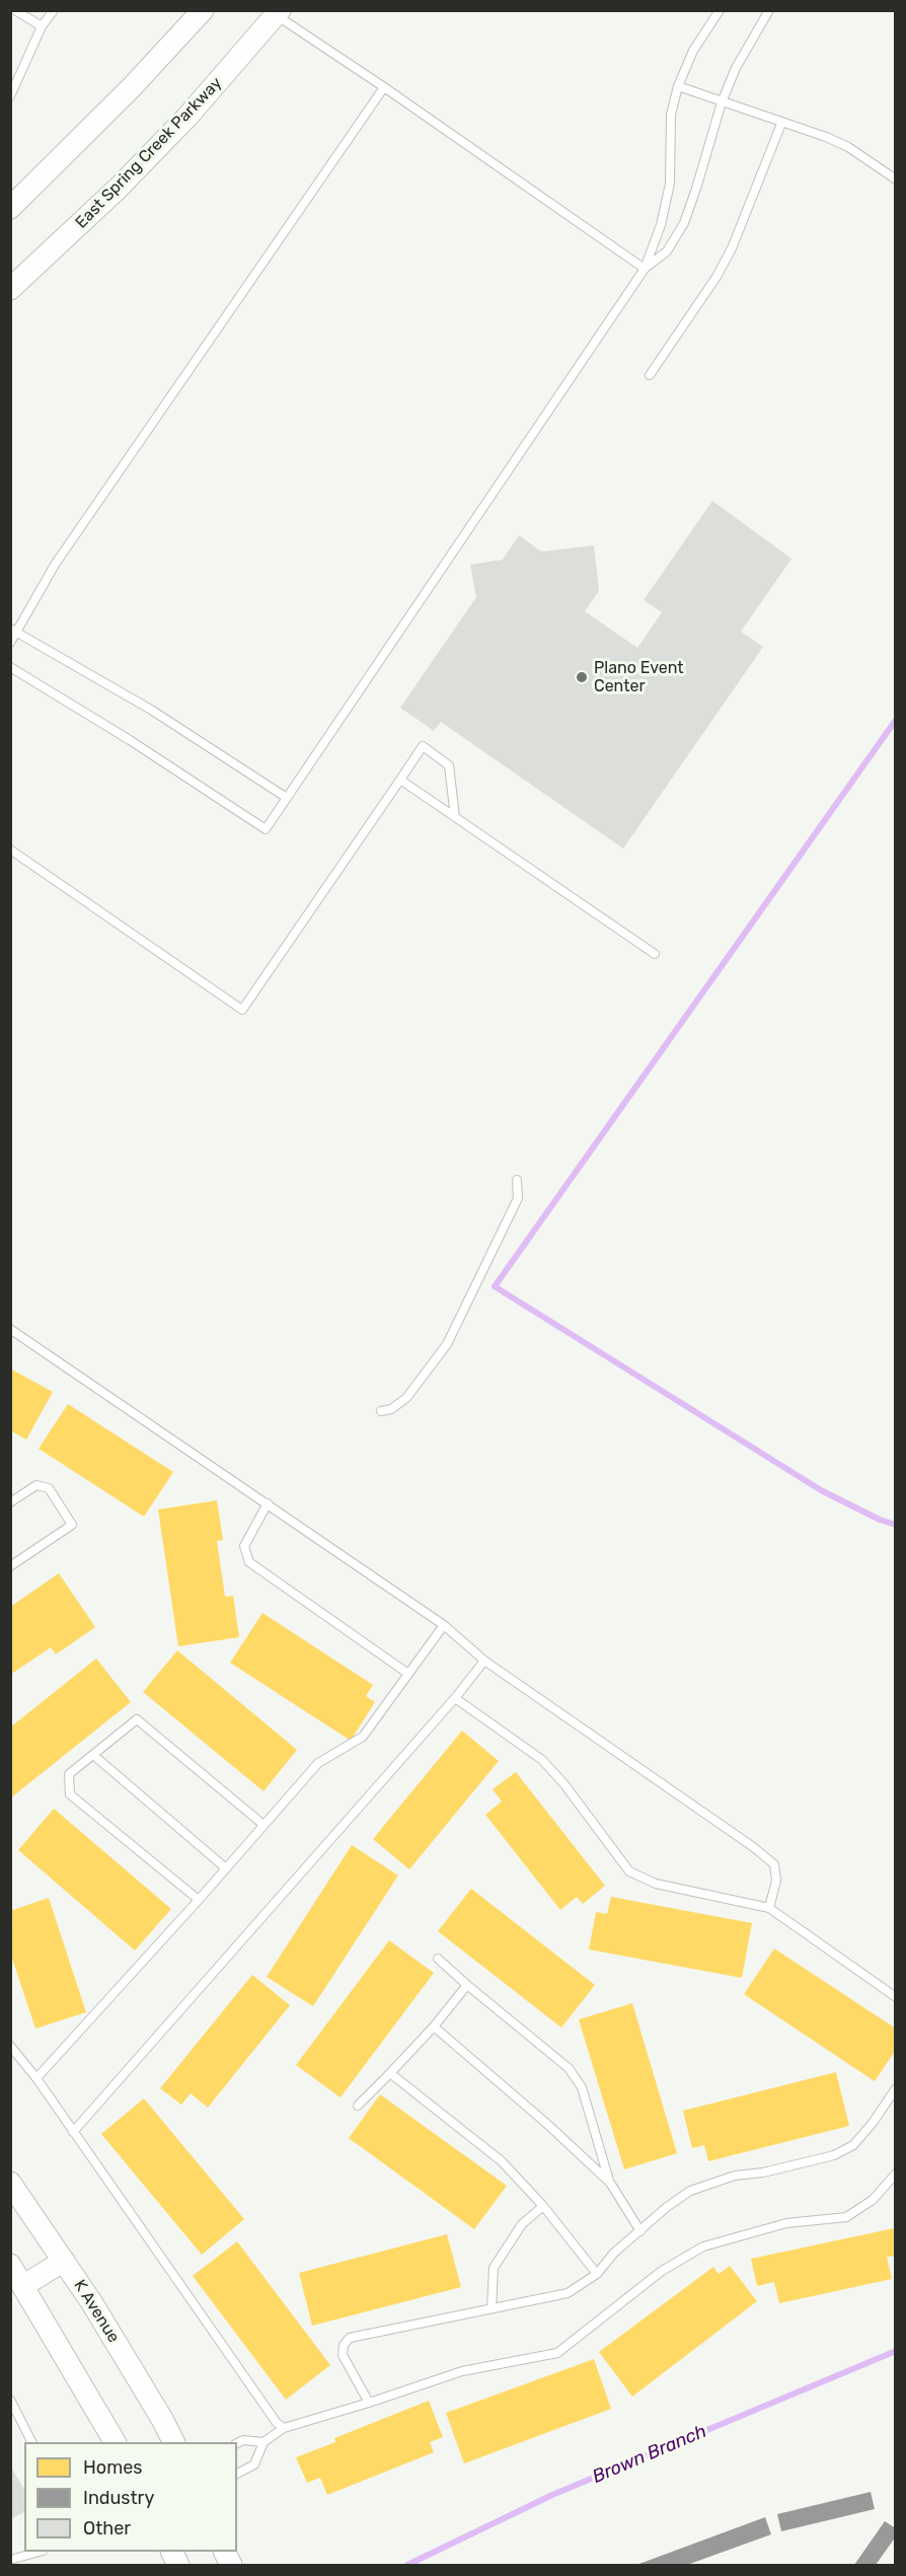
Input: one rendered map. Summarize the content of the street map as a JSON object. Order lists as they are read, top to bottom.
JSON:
{
  "streets": {
    "main road": ["East Spring Creek Parkway", "K Avenue"]
  },
  "water": ["Brown Branch"],
  "places": ["Plano Event Center"],
  "legend": ["Homes", "Industry", "Other"]
}
